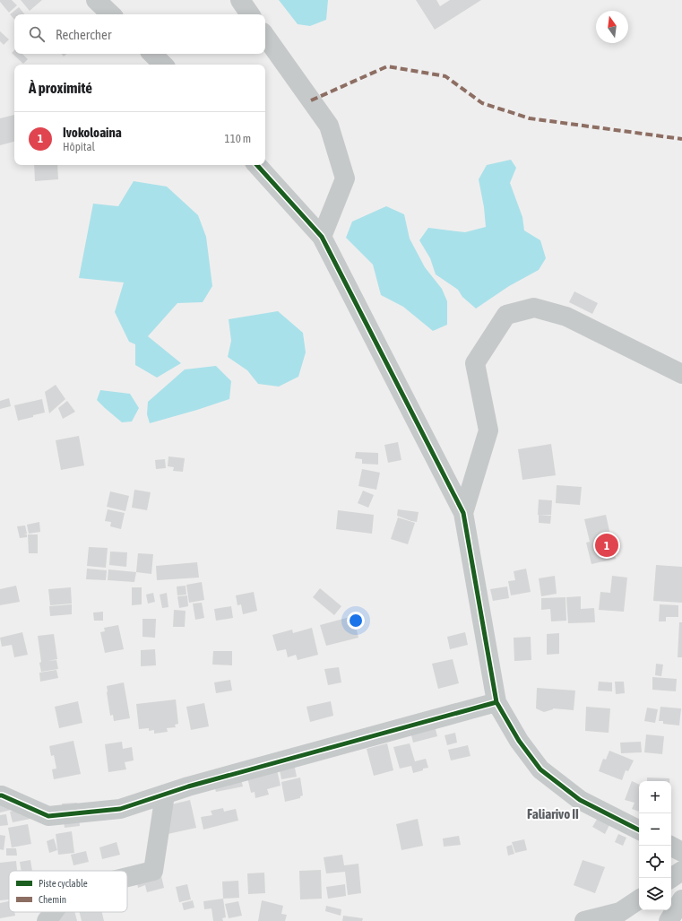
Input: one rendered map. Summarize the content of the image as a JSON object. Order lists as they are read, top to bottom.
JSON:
{
  "districts": ["Faliarivo II"],
  "legend": ["Piste cyclable", "Chemin"],
  "north": "top",
  "page": {
    "search": "Rechercher",
    "heading": "À proximité",
    "list": [
      {
        "mark": "1",
        "name": "Ivokoloaina",
        "note": "Hôpital",
        "value": "110 m"
      }
    ],
    "pins": "1",
    "map_buttons": ["+", "−"]
  }
}
